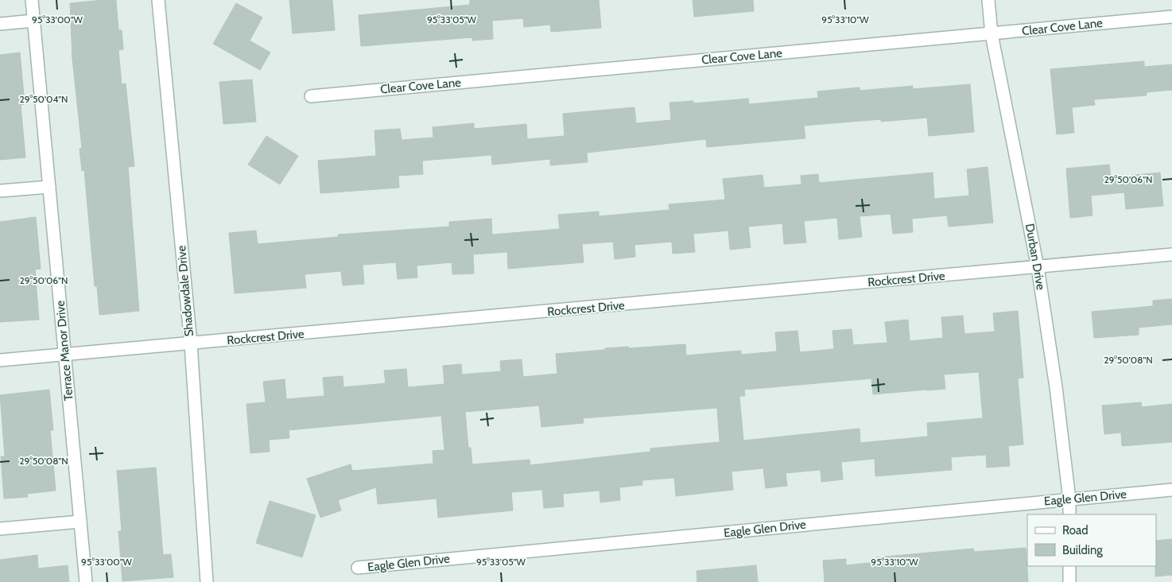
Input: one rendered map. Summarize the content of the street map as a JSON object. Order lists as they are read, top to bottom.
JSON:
{
  "streets": {
    "street": [
      "Clear Cove Lane",
      "Durban Drive",
      "Rockcrest Drive",
      "Shadowdale Drive",
      "Terrace Manor Drive",
      "Eagle Glen Drive"
    ]
  },
  "crossings": [
    ["Clear Cove Lane", "Durban Drive"],
    ["Durban Drive", "Rockcrest Drive"],
    ["Durban Drive", "Eagle Glen Drive"],
    ["Rockcrest Drive", "Shadowdale Drive"],
    ["Rockcrest Drive", "Terrace Manor Drive"]
  ],
  "legend": ["Road", "Building"],
  "coordinates": [
    "95°33'00\"W",
    "95°33'05\"W",
    "95°33'10\"W",
    "29°50'04\"N",
    "29°50'06\"N",
    "29°50'08\"N"
  ]
}
